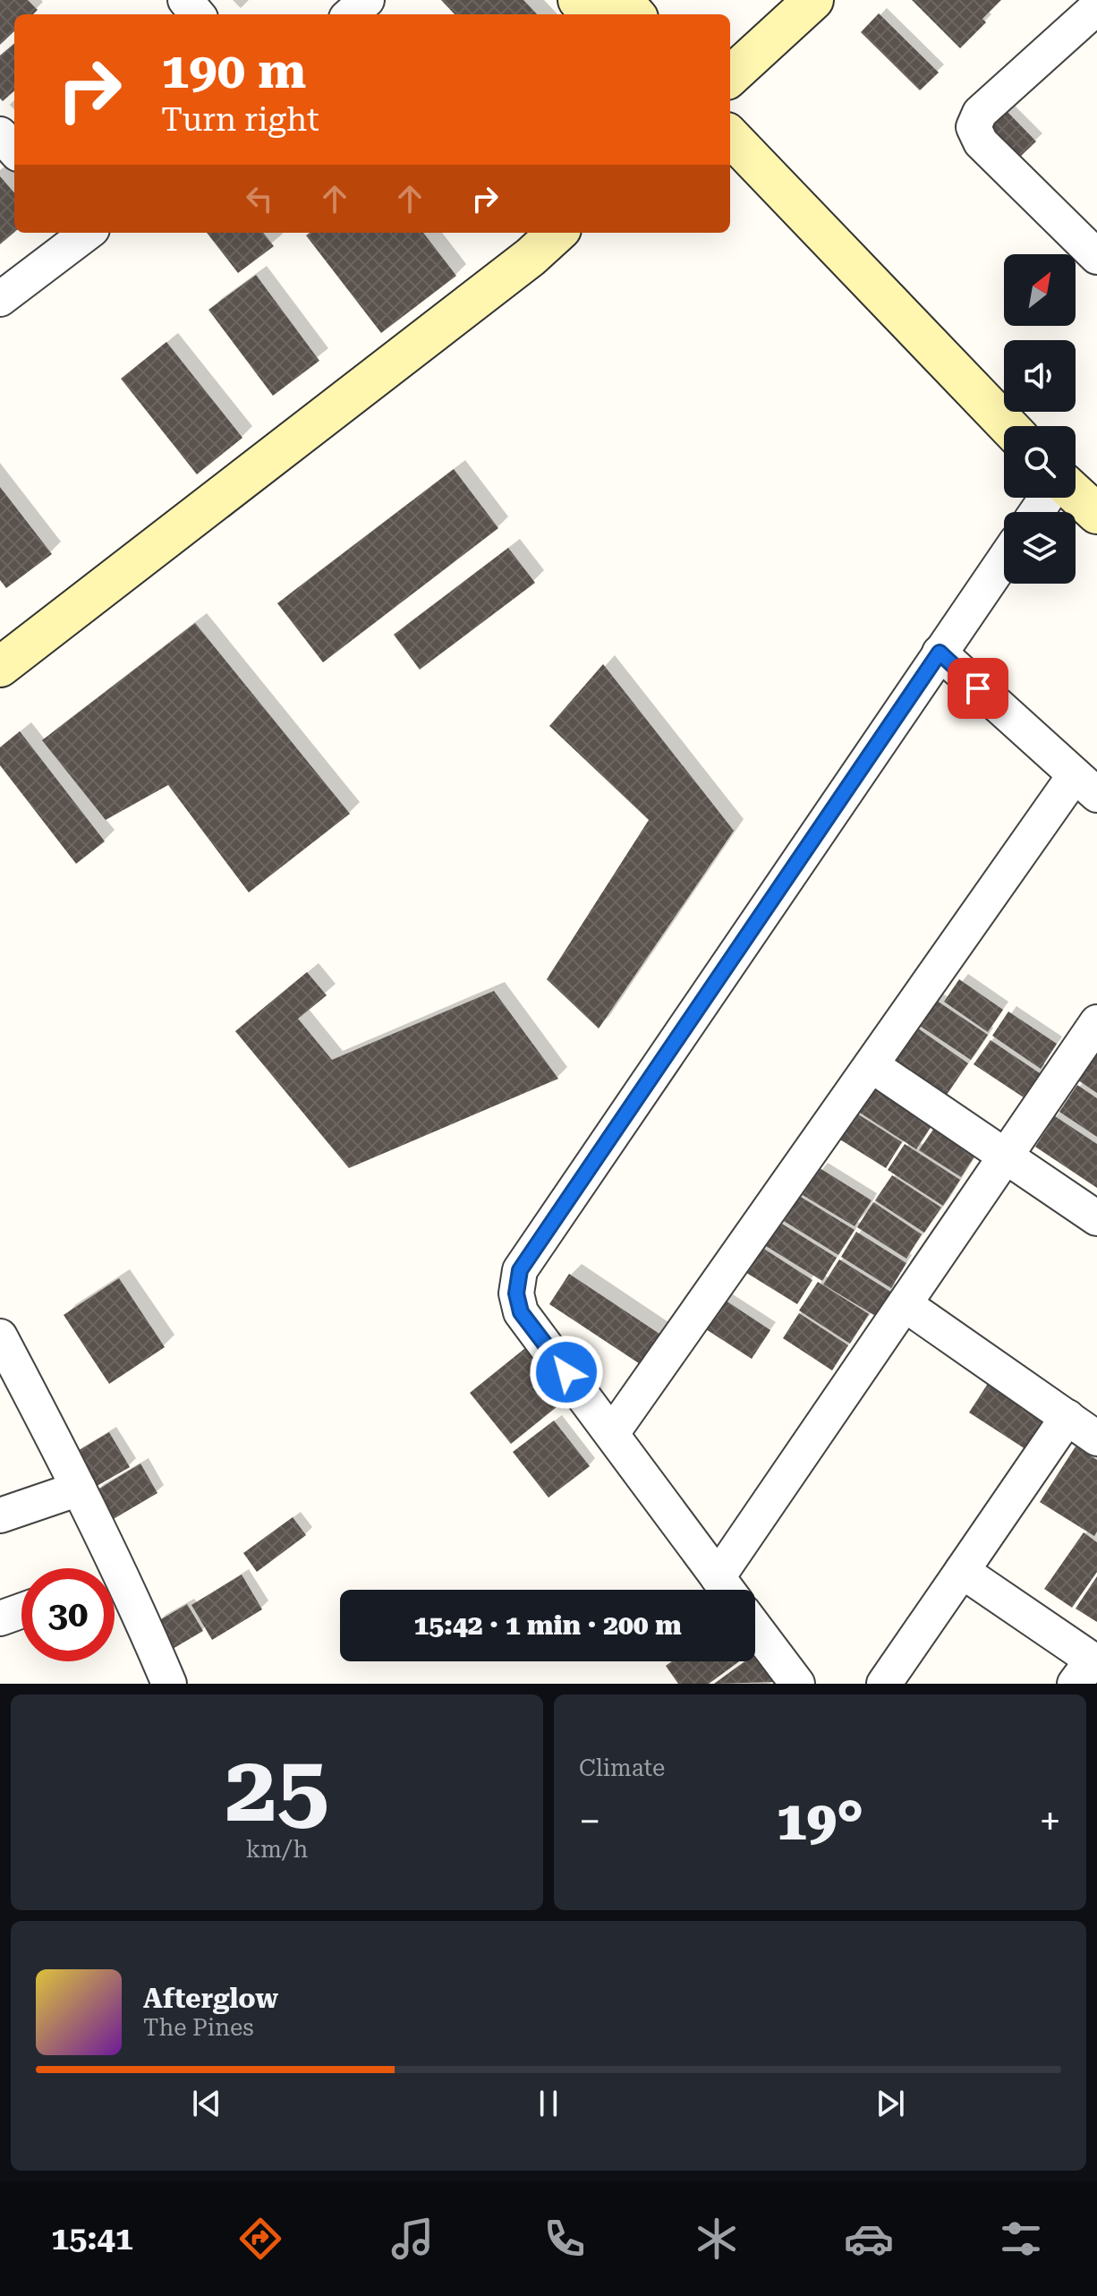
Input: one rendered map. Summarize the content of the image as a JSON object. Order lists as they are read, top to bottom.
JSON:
{
  "north": "top right",
  "page": {
    "turn": ["190 m", "Turn right"],
    "limit": "30",
    "trip": "15:42 · 1 min · 200 m",
    "tile": [
      ["25", "km/h"],
      "Climate"
    ],
    "heat": ["−", "19°", "+"],
    "song": ["Afterglow", "The Pines"],
    "tabs": "15:41"
  }
}
